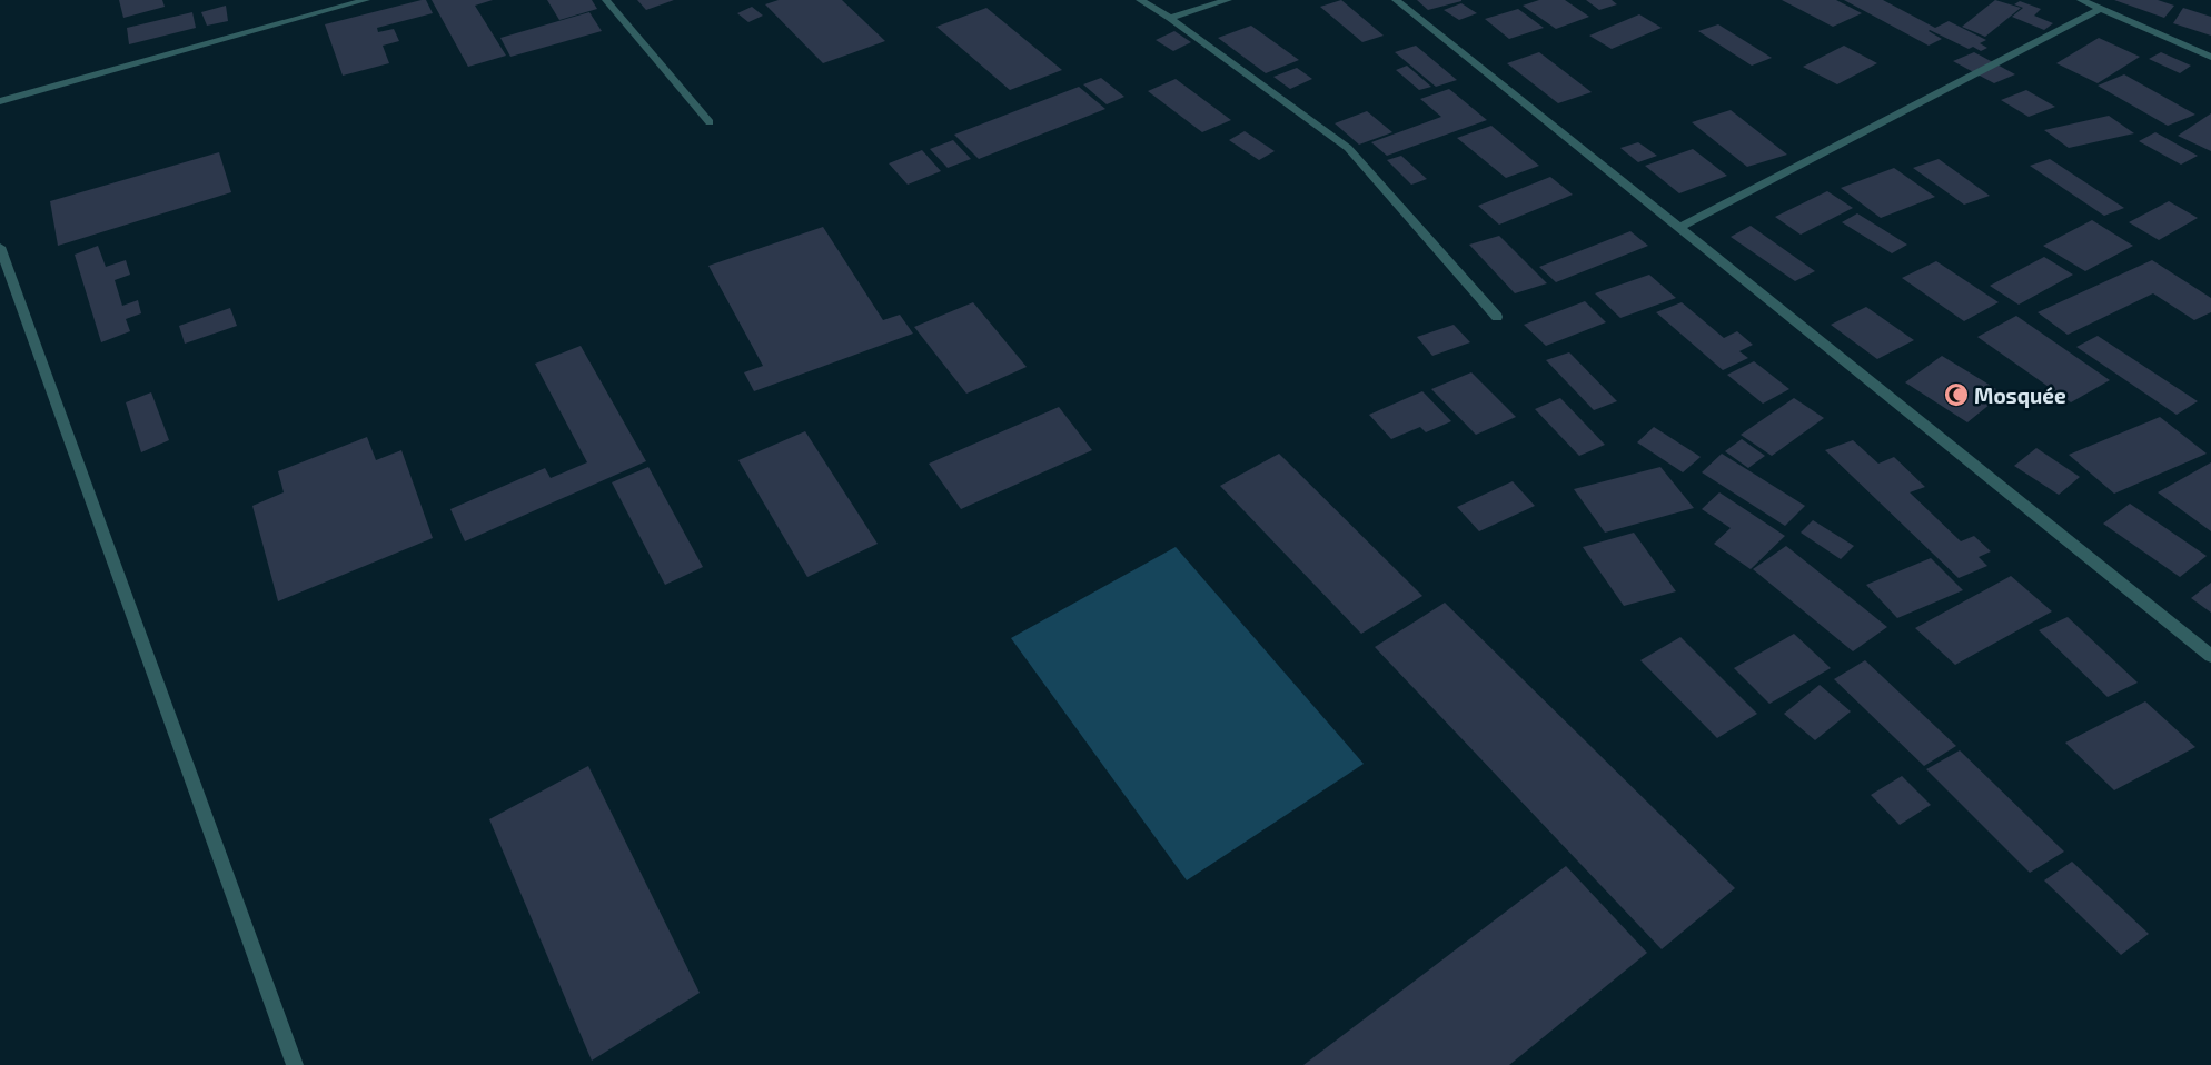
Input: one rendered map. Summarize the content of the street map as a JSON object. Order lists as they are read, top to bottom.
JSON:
{
  "places": {
    "mosque": ["Mosquée"]
  }
}
